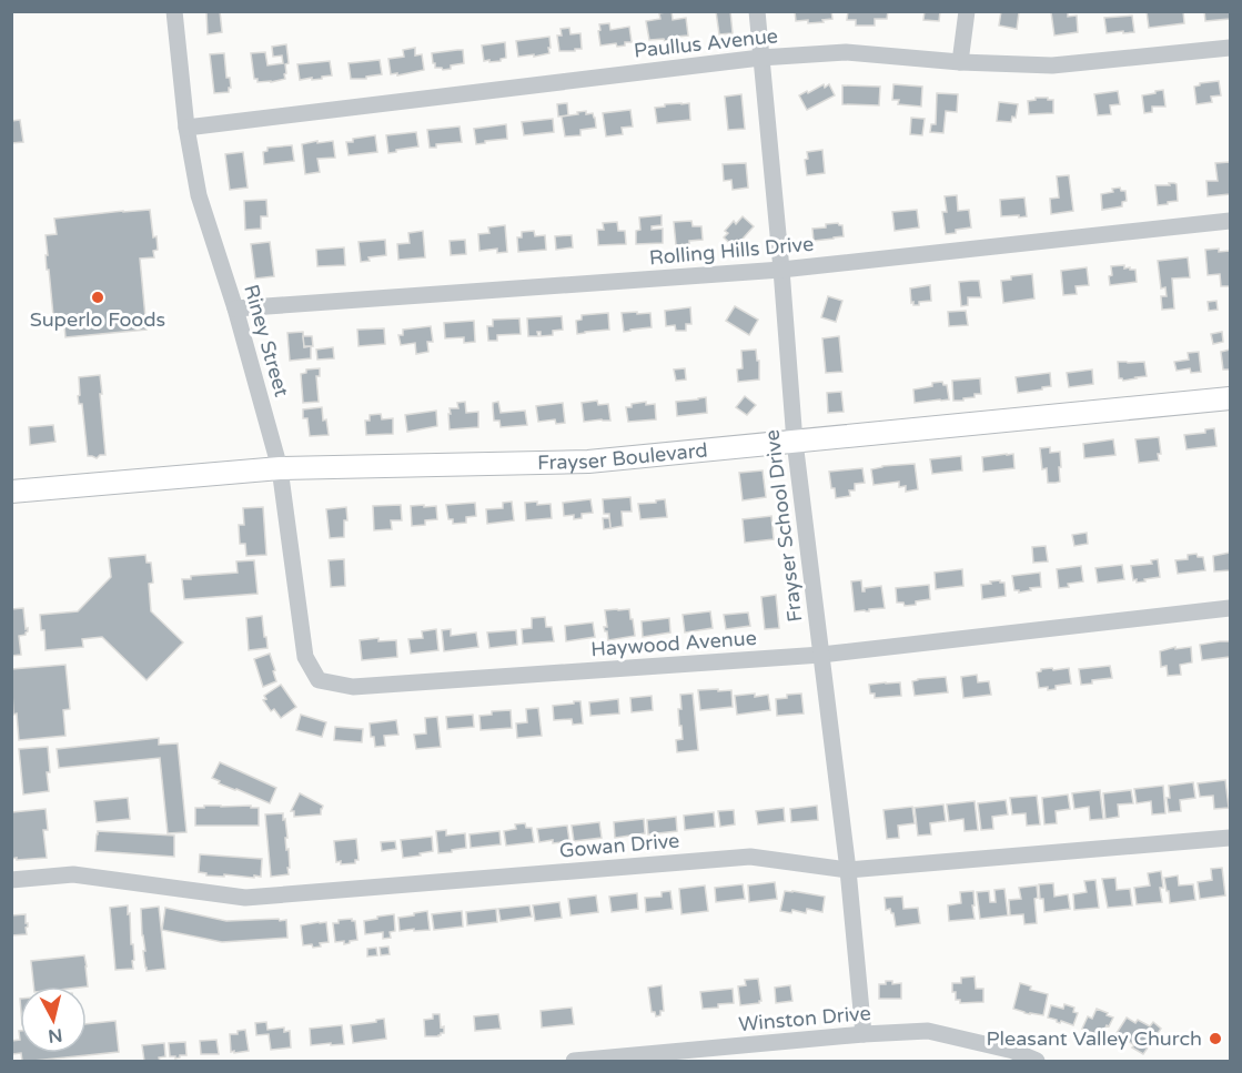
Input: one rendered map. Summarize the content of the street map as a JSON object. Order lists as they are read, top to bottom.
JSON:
{
  "streets": {
    "main road": ["Frayser Boulevard"],
    "street": [
      "Paullus Avenue",
      "Rolling Hills Drive",
      "Riney Street",
      "Frayser School Drive",
      "Haywood Avenue",
      "Gowan Drive",
      "Winston Drive"
    ]
  },
  "crossings": [
    ["Paullus Avenue", "Riney Street"],
    ["Paullus Avenue", "Frayser School Drive"],
    ["Rolling Hills Drive", "Riney Street"],
    ["Rolling Hills Drive", "Frayser School Drive"],
    ["Riney Street", "Frayser Boulevard"],
    ["Riney Street", "Haywood Avenue"],
    ["Frayser Boulevard", "Frayser School Drive"],
    ["Frayser School Drive", "Haywood Avenue"],
    ["Frayser School Drive", "Gowan Drive"],
    ["Frayser School Drive", "Winston Drive"]
  ],
  "places": ["Superlo Foods", "Pleasant Valley Church"],
  "north": "bottom"
}
